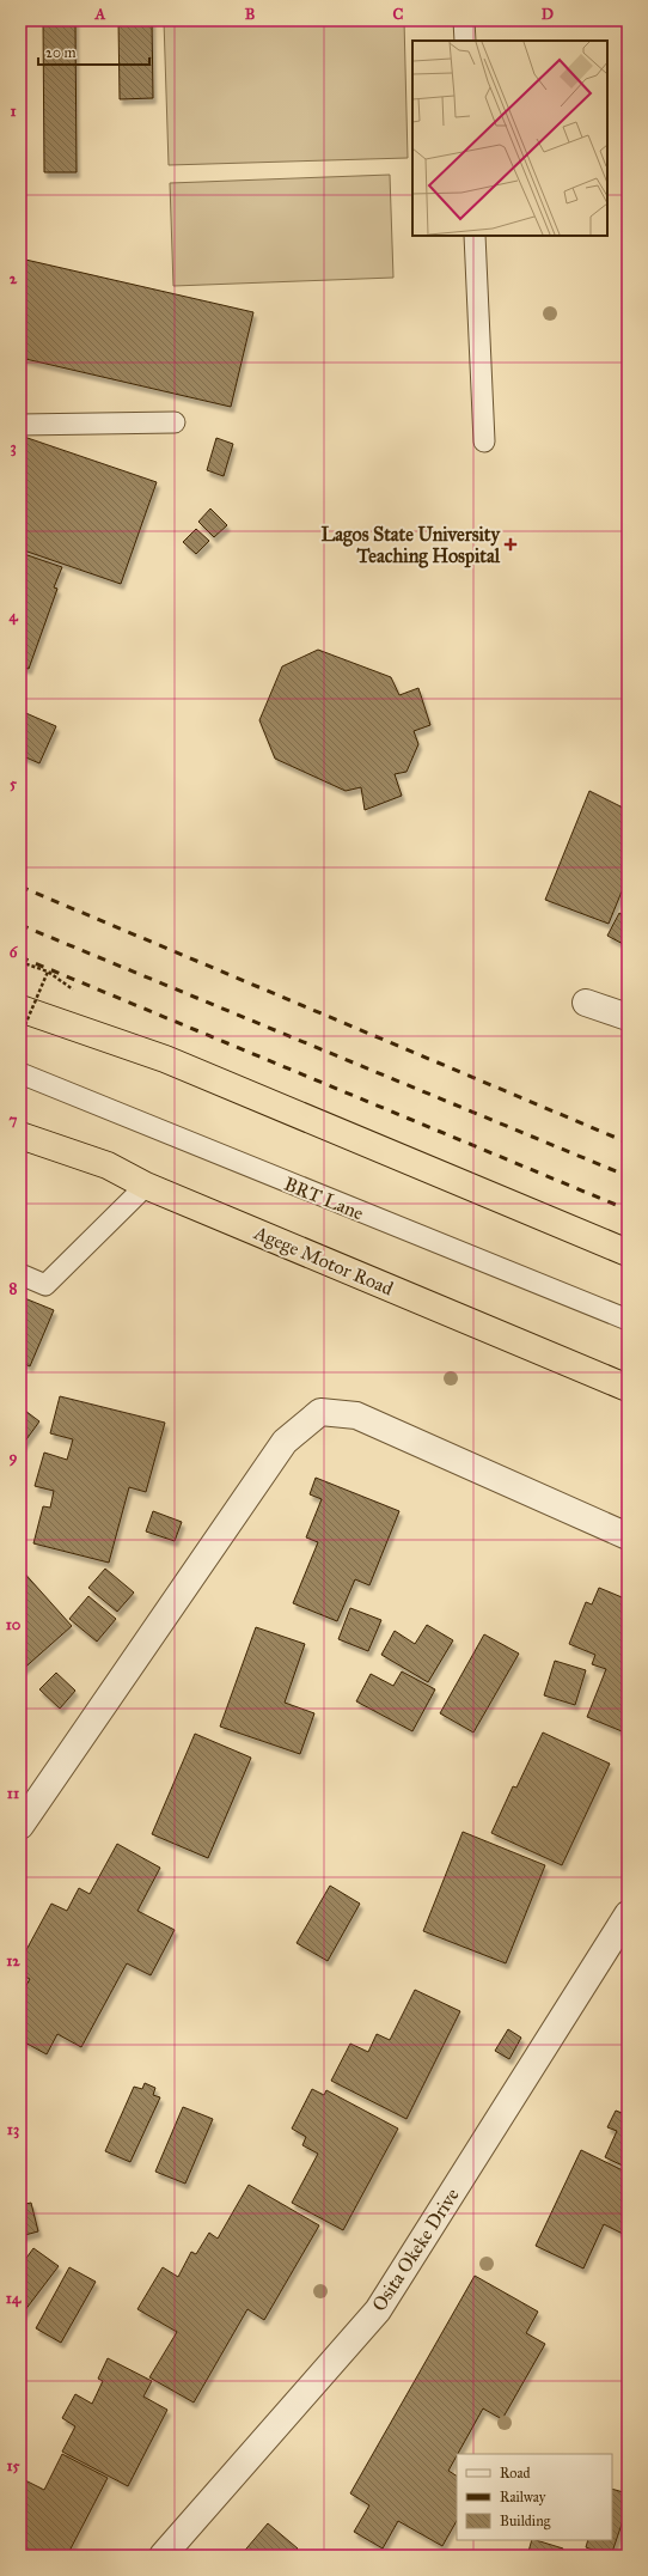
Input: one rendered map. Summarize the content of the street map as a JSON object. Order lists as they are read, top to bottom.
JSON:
{
  "streets": {
    "highway": ["Agege Motor Road"],
    "street": ["Osita Okeke Drive"],
    "lane": ["BRT Lane"]
  },
  "places": {
    "health": ["Lagos State University Teaching Hospital"]
  },
  "legend": ["Road", "Railway", "Building"],
  "scale_bar": "20 m",
  "grid": {
    "columns": [
      "A",
      "B",
      "C",
      "D"
    ],
    "rows": [
      "1",
      "2",
      "3",
      "4",
      "5",
      "6",
      "7",
      "8",
      "9",
      "10",
      "11",
      "12",
      "13",
      "14",
      "15"
    ]
  }
}
